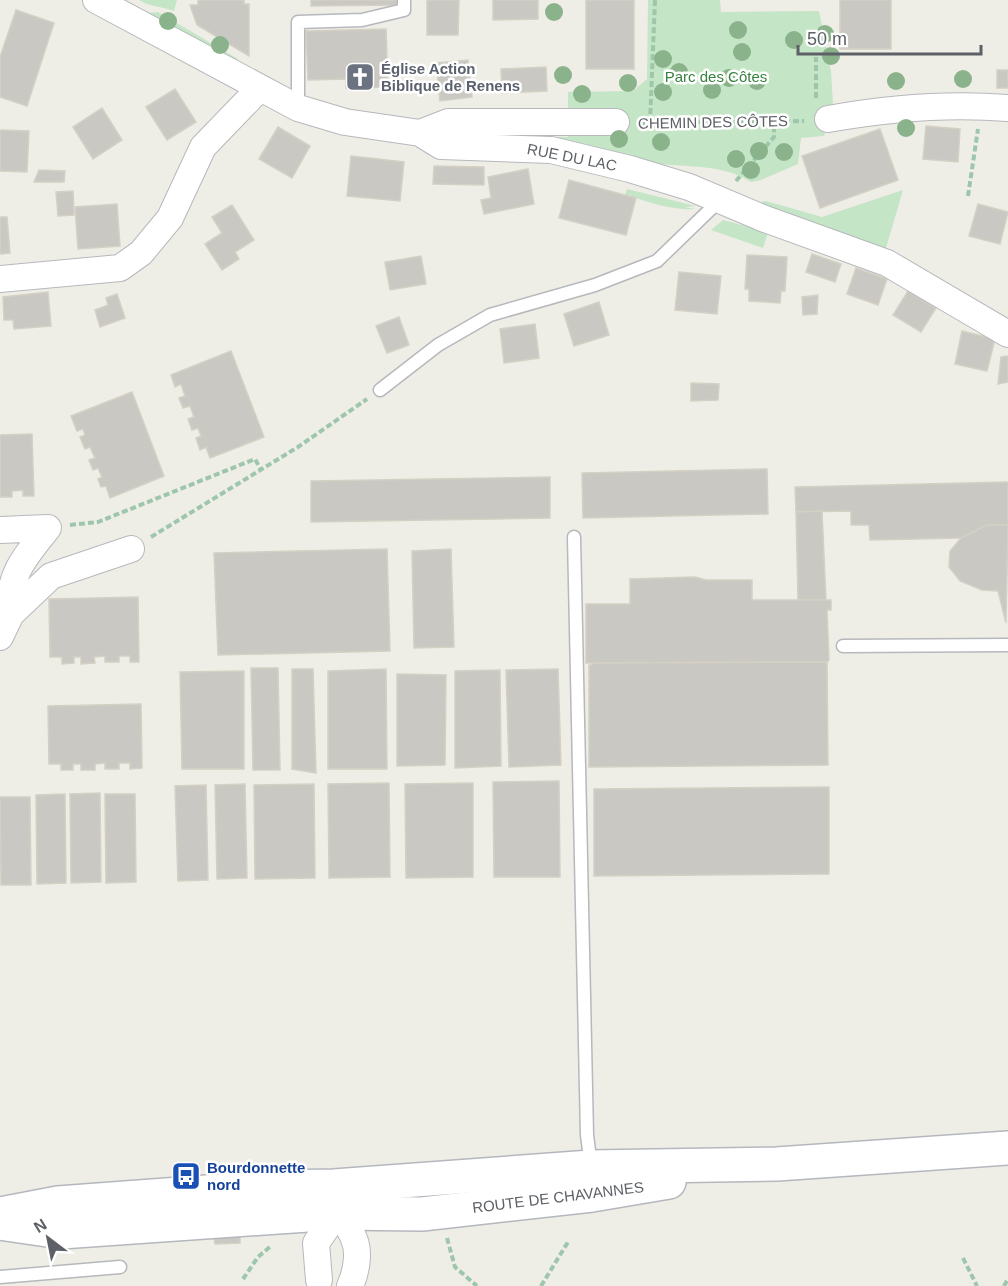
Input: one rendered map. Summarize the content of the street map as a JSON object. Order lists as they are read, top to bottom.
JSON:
{
  "streets": {
    "main road": ["ROUTE DE CHAVANNES"],
    "street": ["CHEMIN DES CÔTES", "RUE DU LAC"]
  },
  "crossings": [
    ["CHEMIN DES CÔTES", "RUE DU LAC"]
  ],
  "parks": ["Parc des Côtes"],
  "places": {
    "church": ["Église Action Biblique de Renens"],
    "bus stop": ["Bourdonnette nord"]
  },
  "scale_bar": "50 m",
  "north": "top left"
}
